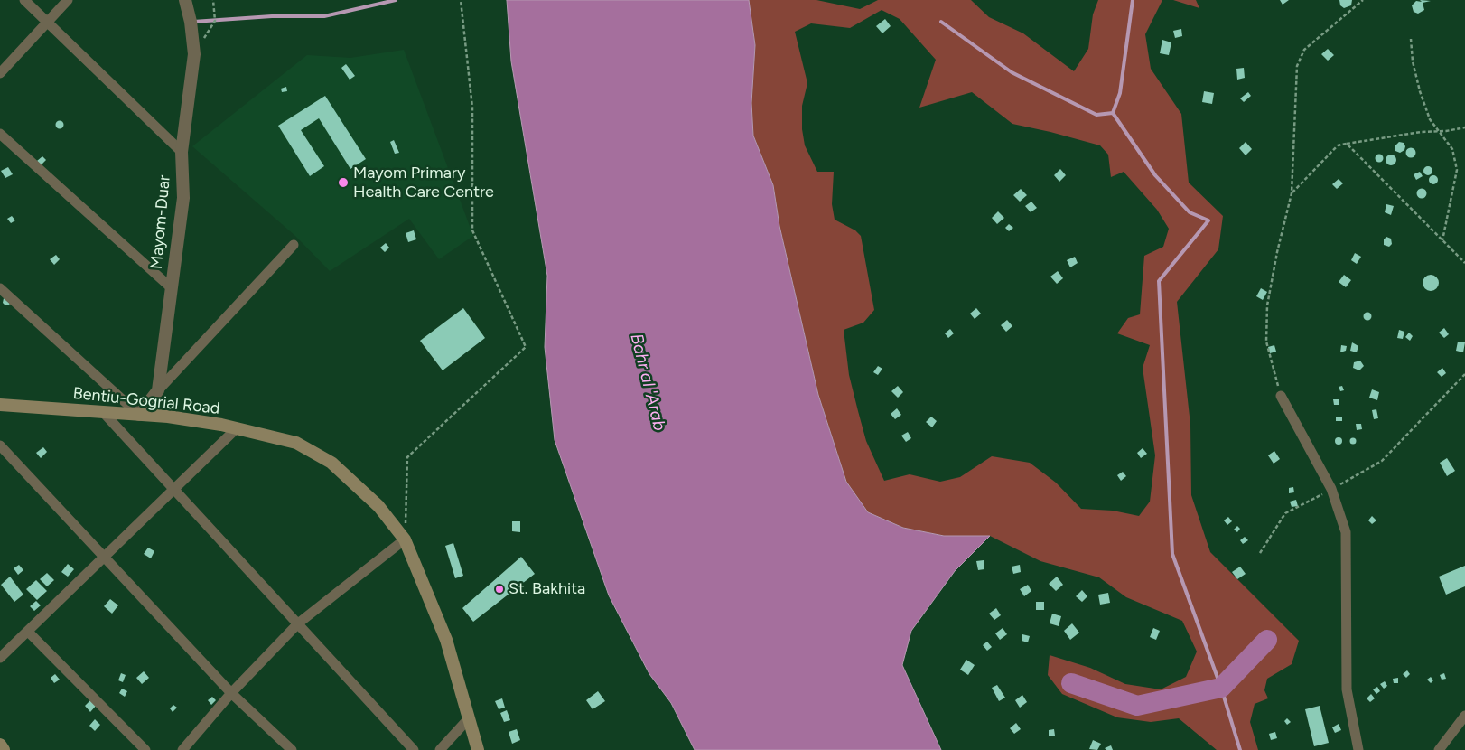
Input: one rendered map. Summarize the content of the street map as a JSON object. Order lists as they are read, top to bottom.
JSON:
{
  "streets": {
    "main road": ["Bentiu-Gogrial Road"],
    "street": ["Mayom-Duar"]
  },
  "water": ["Bahr al 'Arab"],
  "places": ["Mayom Primary Health Care Centre", "St. Bakhita"]
}
